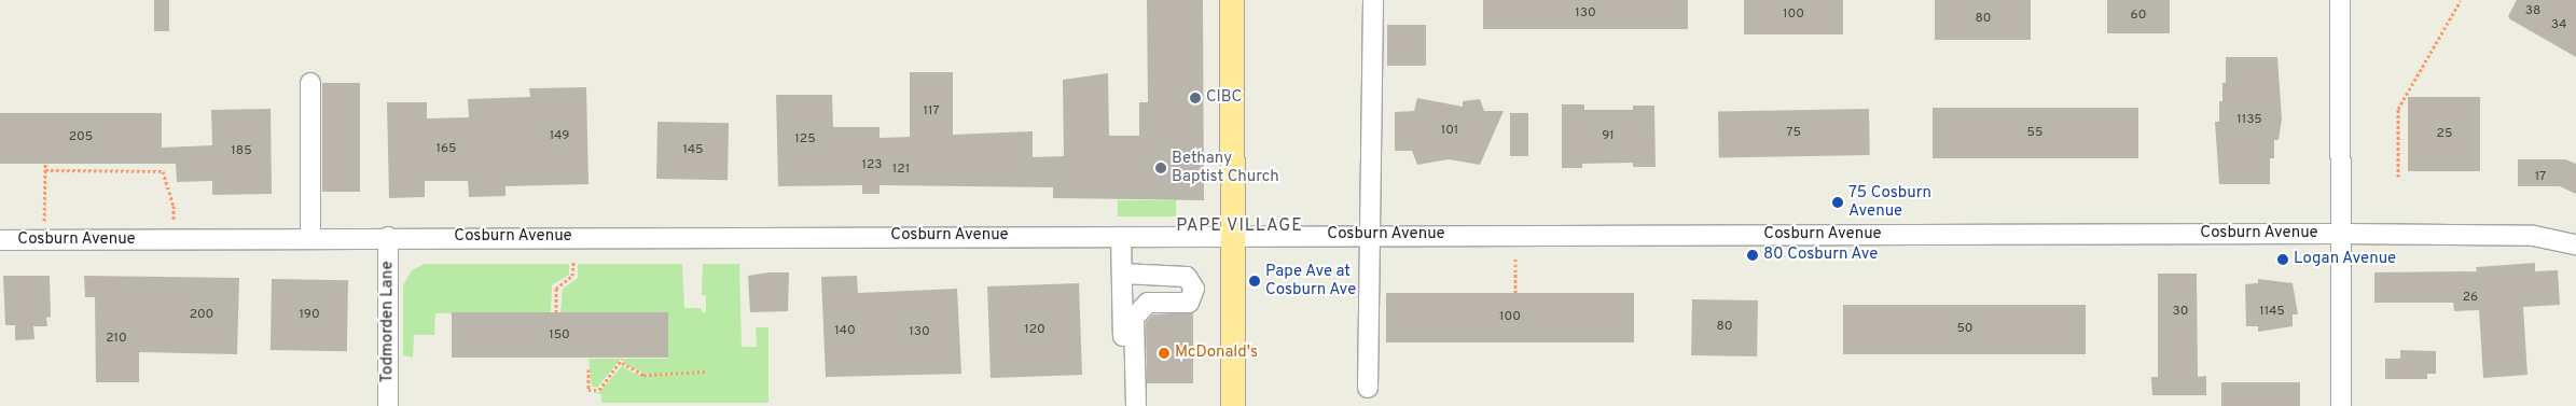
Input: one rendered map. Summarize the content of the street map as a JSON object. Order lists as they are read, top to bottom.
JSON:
{
  "streets": {
    "street": ["Cosburn Avenue", "Todmorden Lane"]
  },
  "crossings": [
    ["Cosburn Avenue", "Todmorden Lane"]
  ],
  "districts": ["PAPE VILLAGE"],
  "places": [
    "CIBC",
    "Bethany Baptist Church",
    "75 Cosburn Avenue",
    "80 Cosburn Ave",
    "Logan Avenue",
    "Pape Ave at Cosburn Ave",
    "McDonald's"
  ],
  "house_numbers": [
    "38",
    "130",
    "100",
    "60",
    "80",
    "34",
    "117",
    "1135",
    "101",
    "75",
    "55",
    "25",
    "149",
    "91",
    "205",
    "125",
    "165",
    "145",
    "185",
    "123",
    "121",
    "17",
    "26",
    "30",
    "1145",
    "200",
    "190",
    "100",
    "80",
    "50",
    "120",
    "140",
    "130",
    "150",
    "210"
  ]
}
